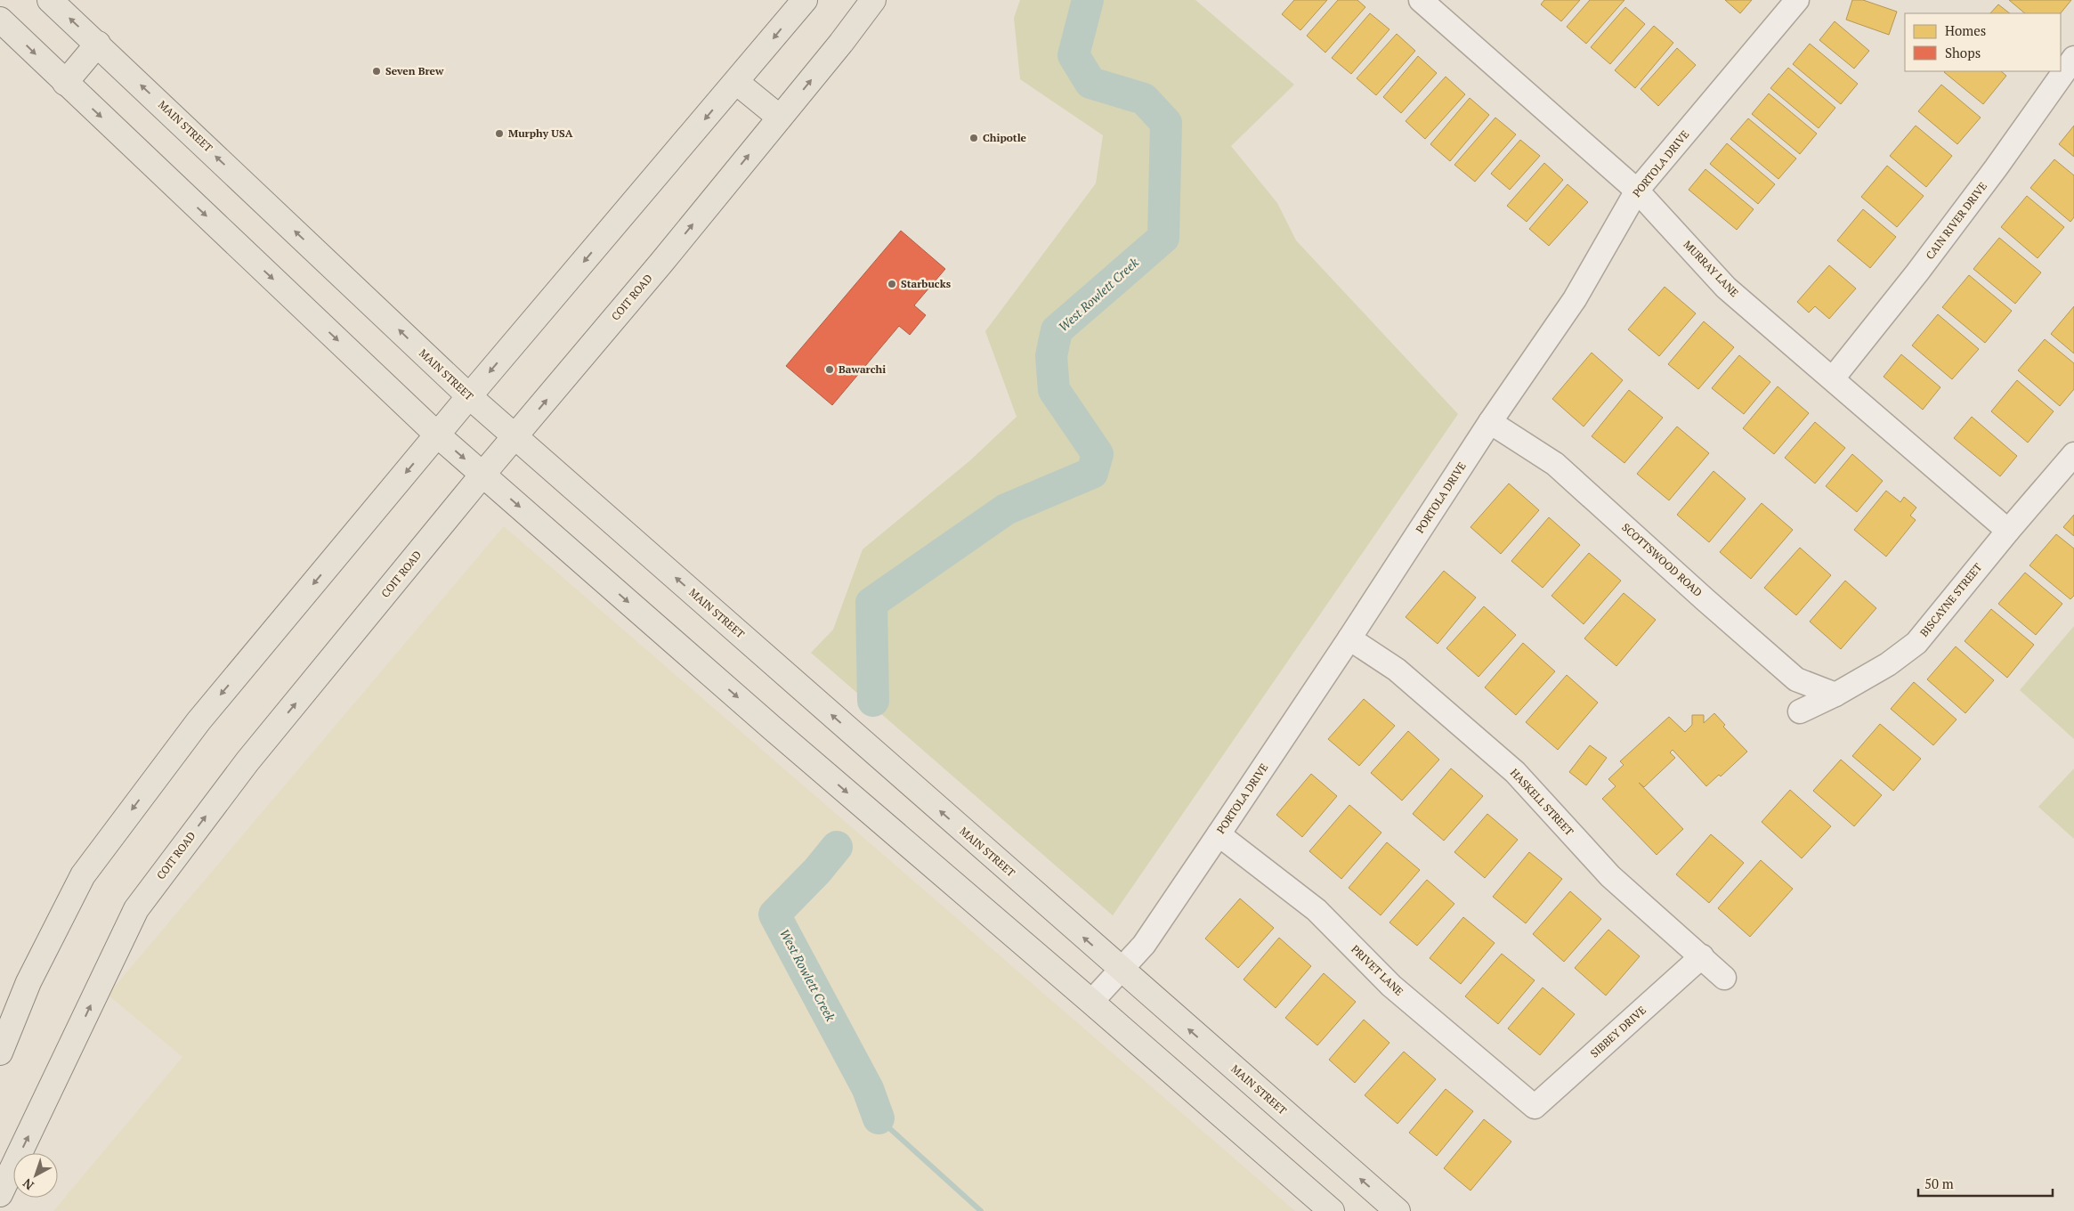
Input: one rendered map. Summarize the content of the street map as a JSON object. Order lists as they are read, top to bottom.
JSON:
{
  "streets": {
    "main road": ["MAIN STREET", "COIT ROAD"],
    "street": [
      "PORTOLA DRIVE",
      "CAIN RIVER DRIVE",
      "MURRAY LANE",
      "SCOTTSWOOD ROAD",
      "BISCAYNE STREET",
      "HASKELL STREET",
      "PRIVET LANE",
      "SIBBEY DRIVE"
    ]
  },
  "crossings": [
    ["MAIN STREET", "PORTOLA DRIVE"],
    ["MAIN STREET", "COIT ROAD"],
    ["PORTOLA DRIVE", "MURRAY LANE"],
    ["PORTOLA DRIVE", "SCOTTSWOOD ROAD"],
    ["PORTOLA DRIVE", "HASKELL STREET"],
    ["PORTOLA DRIVE", "PRIVET LANE"],
    ["CAIN RIVER DRIVE", "MURRAY LANE"],
    ["MURRAY LANE", "BISCAYNE STREET"],
    ["SCOTTSWOOD ROAD", "BISCAYNE STREET"],
    ["HASKELL STREET", "SIBBEY DRIVE"],
    ["PRIVET LANE", "SIBBEY DRIVE"]
  ],
  "water": ["West Rowlett Creek"],
  "places": [
    "Seven Brew",
    "Murphy USA",
    "Chipotle",
    "Starbucks",
    "Bawarchi"
  ],
  "legend": ["Homes", "Shops"],
  "scale_bar": "50 m",
  "north": "bottom left"
}
